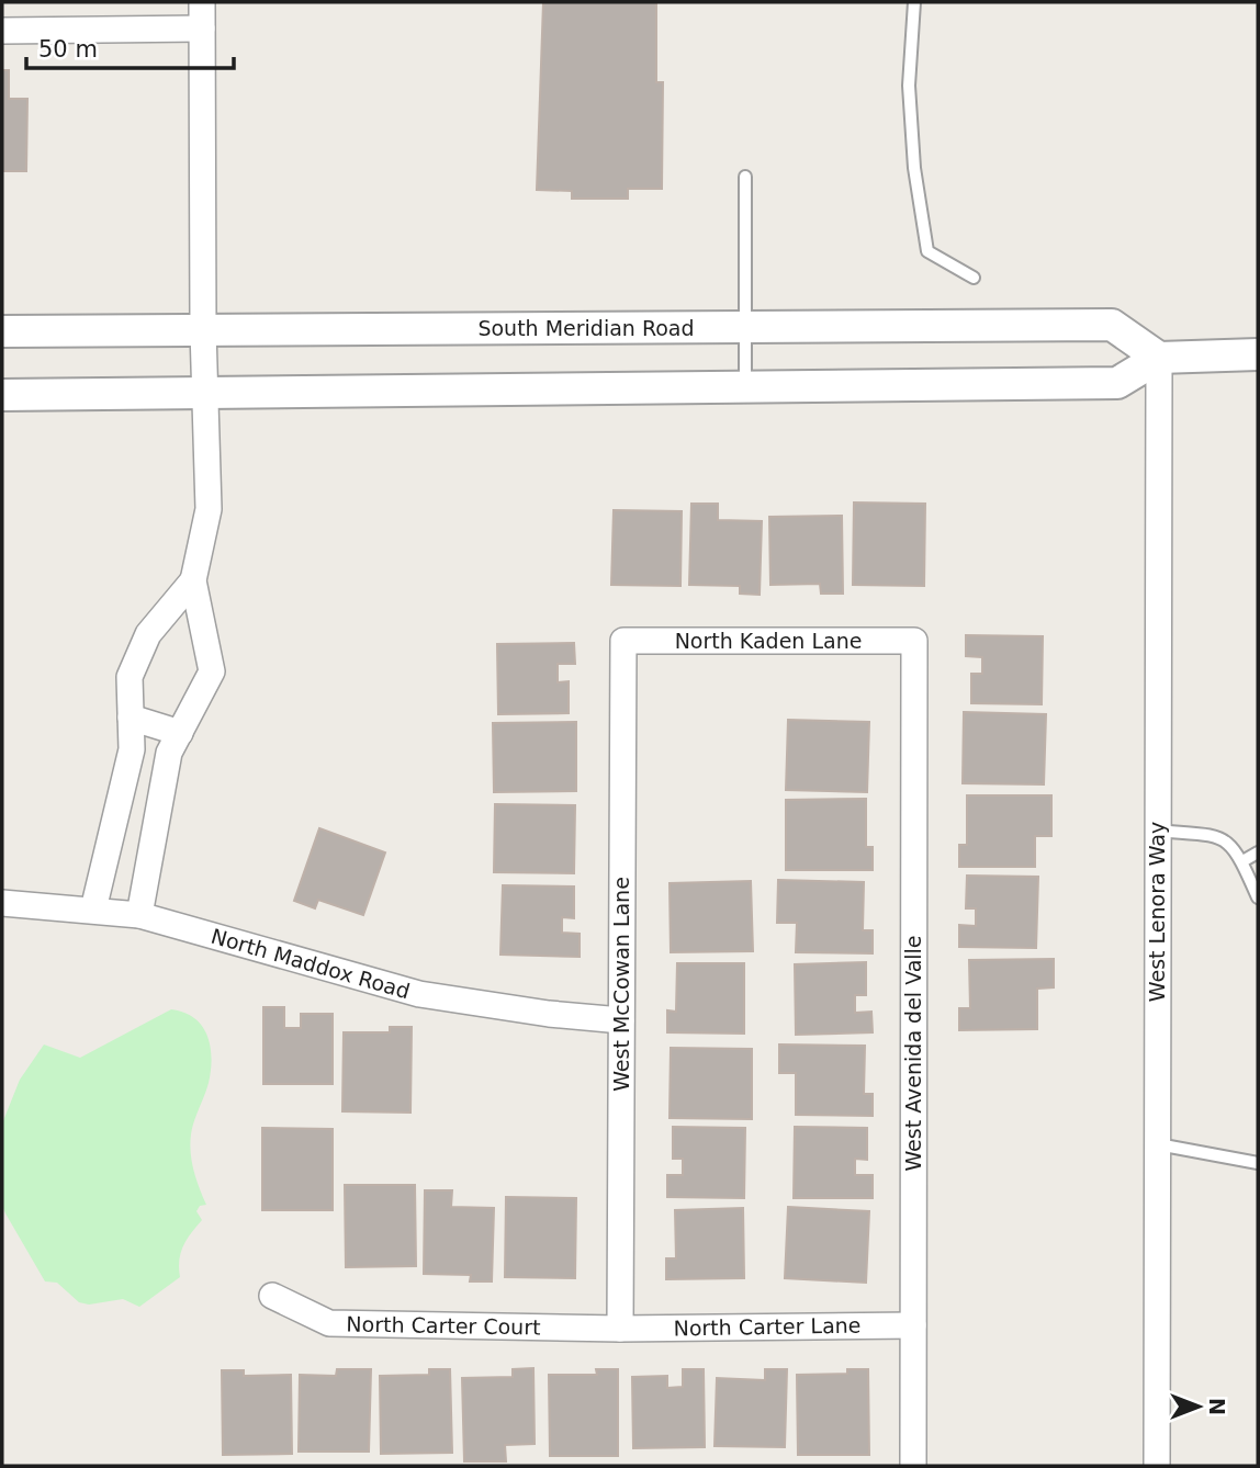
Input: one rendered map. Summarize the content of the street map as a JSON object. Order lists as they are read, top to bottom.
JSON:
{
  "streets": {
    "street": [
      "South Meridian Road",
      "North Kaden Lane",
      "West Lenora Way",
      "North Maddox Road",
      "West McCowan Lane",
      "West Avenida del Valle",
      "North Carter Court",
      "North Carter Lane"
    ]
  },
  "crossings": [
    ["South Meridian Road", "West Lenora Way"],
    ["North Kaden Lane", "West McCowan Lane"],
    ["North Kaden Lane", "West Avenida del Valle"],
    ["North Maddox Road", "West McCowan Lane"],
    ["West McCowan Lane", "North Carter Court"],
    ["West McCowan Lane", "North Carter Lane"],
    ["West Avenida del Valle", "North Carter Lane"],
    ["North Carter Court", "North Carter Lane"]
  ],
  "scale_bar": "50 m",
  "north": "right"
}
